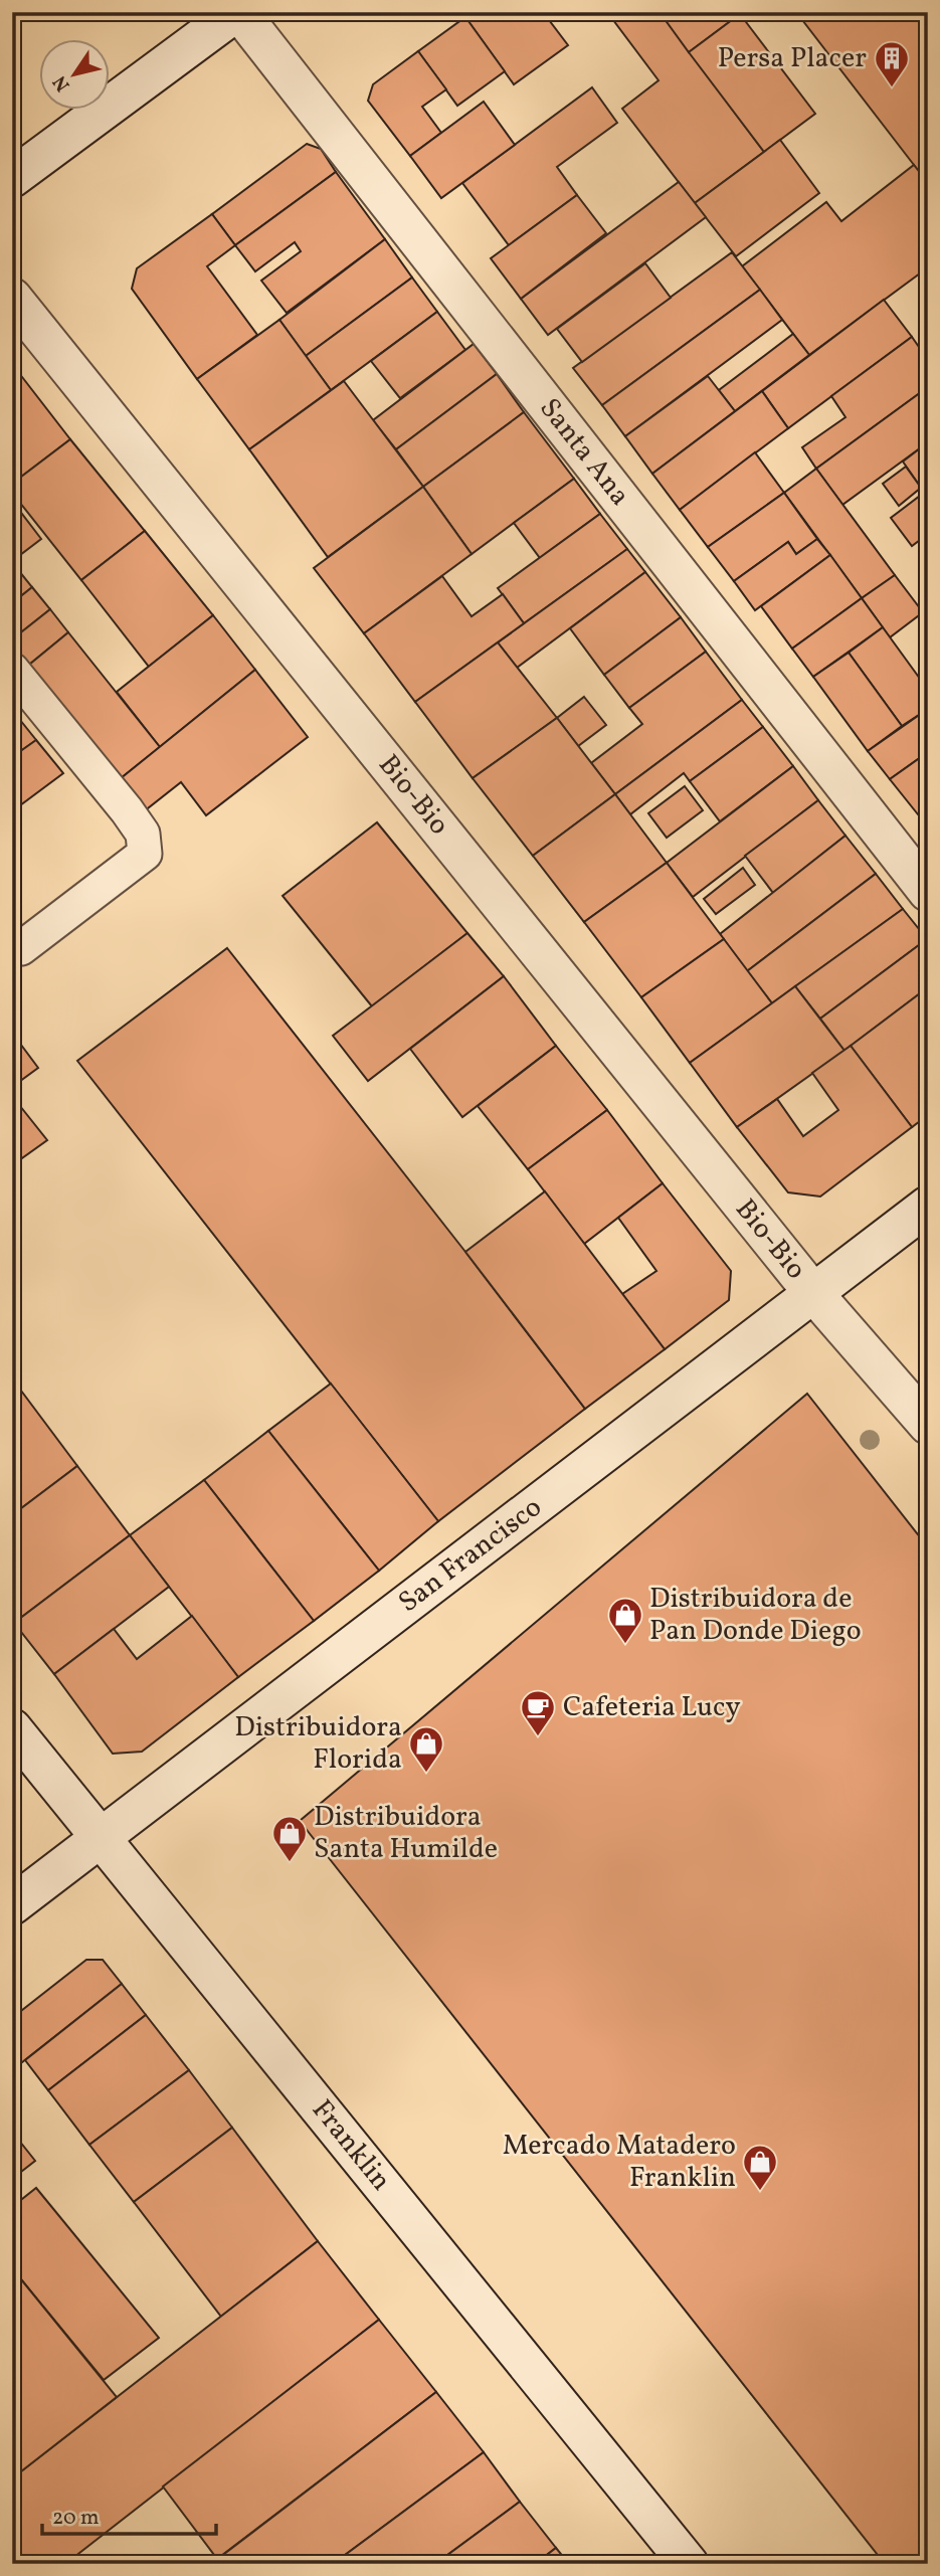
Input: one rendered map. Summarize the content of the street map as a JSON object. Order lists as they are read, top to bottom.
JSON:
{
  "streets": {
    "street": [
      "Santa Ana",
      "Bio-Bio",
      "San Francisco",
      "Franklin"
    ]
  },
  "crossings": [
    ["Bio-Bio", "San Francisco"],
    ["San Francisco", "Franklin"]
  ],
  "places": {
    "building": ["Persa Placer"],
    "shop": [
      "Distribuidora de Pan Donde Diego",
      "Distribuidora Florida",
      "Distribuidora Santa Humilde",
      "Mercado Matadero Franklin"
    ],
    "cafe": ["Cafeteria Lucy"]
  },
  "scale_bar": "20 m",
  "north": "bottom left"
}
